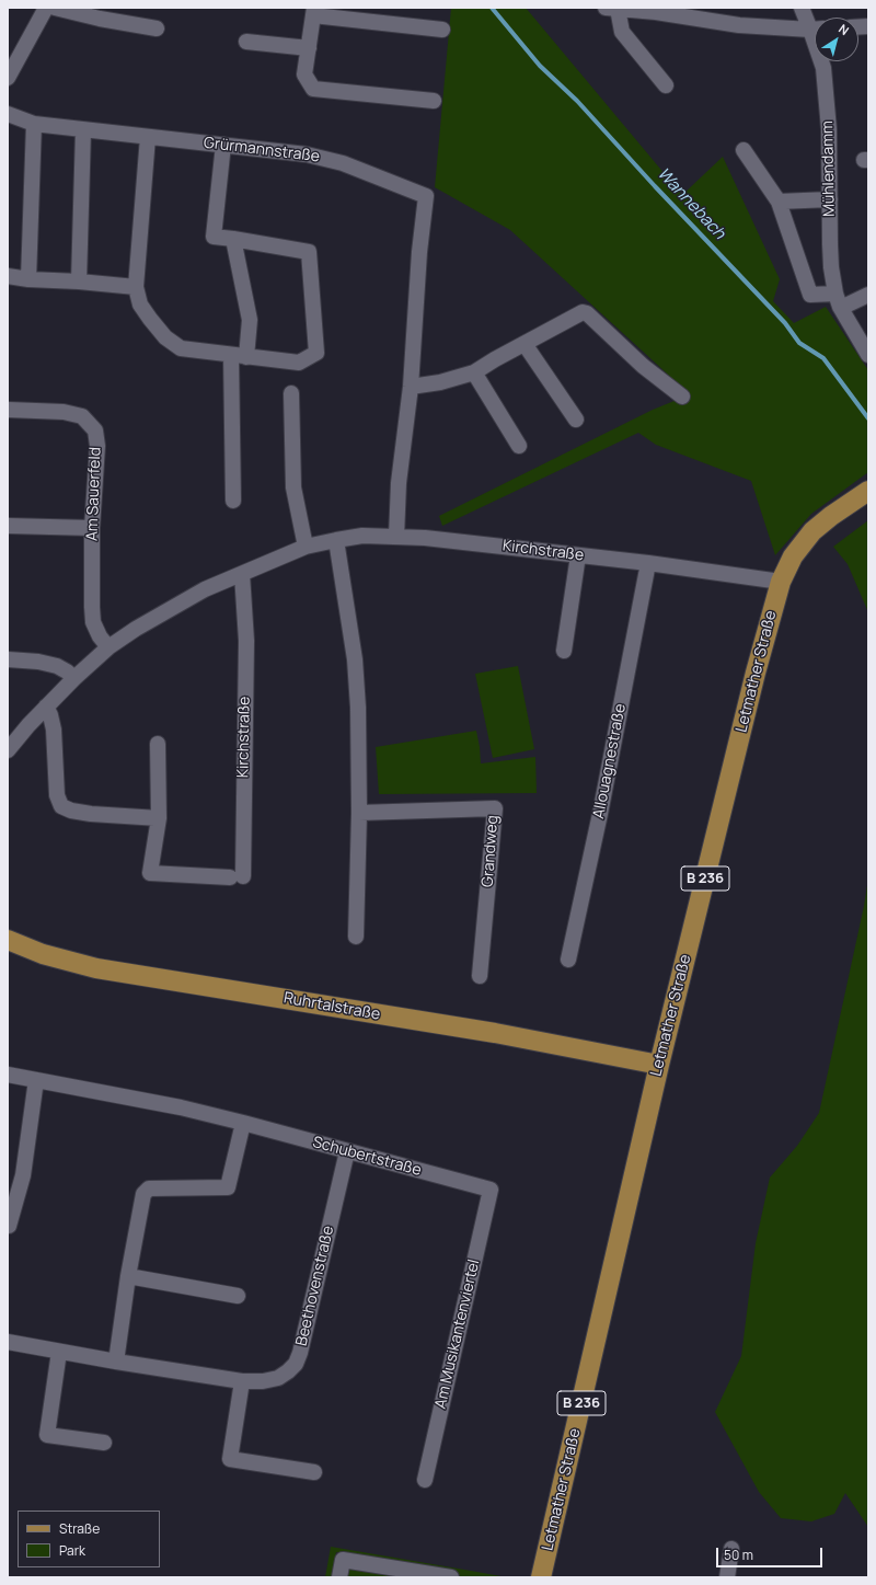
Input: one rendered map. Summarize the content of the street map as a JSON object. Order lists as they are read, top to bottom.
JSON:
{
  "streets": {
    "main road": ["Letmather Straße", "B 236", "Ruhrtalstraße"],
    "street": [
      "Grürmannstraße",
      "Mühlendamm",
      "Am Sauerfeld",
      "Kirchstraße",
      "Allouagnestraße",
      "Grandweg",
      "Schubertstraße",
      "Beethovenstraße",
      "Am Musikantenviertel"
    ]
  },
  "crossings": [
    ["Grürmannstraße", "Kirchstraße"],
    ["Am Sauerfeld", "Kirchstraße"],
    ["Kirchstraße", "Letmather Straße"],
    ["Kirchstraße", "Allouagnestraße"],
    ["Letmather Straße", "Ruhrtalstraße"],
    ["Schubertstraße", "Beethovenstraße"],
    ["Schubertstraße", "Am Musikantenviertel"]
  ],
  "water": ["Wannebach"],
  "legend": ["Straße", "Park"],
  "scale_bar": "50 m",
  "north": "top right"
}
